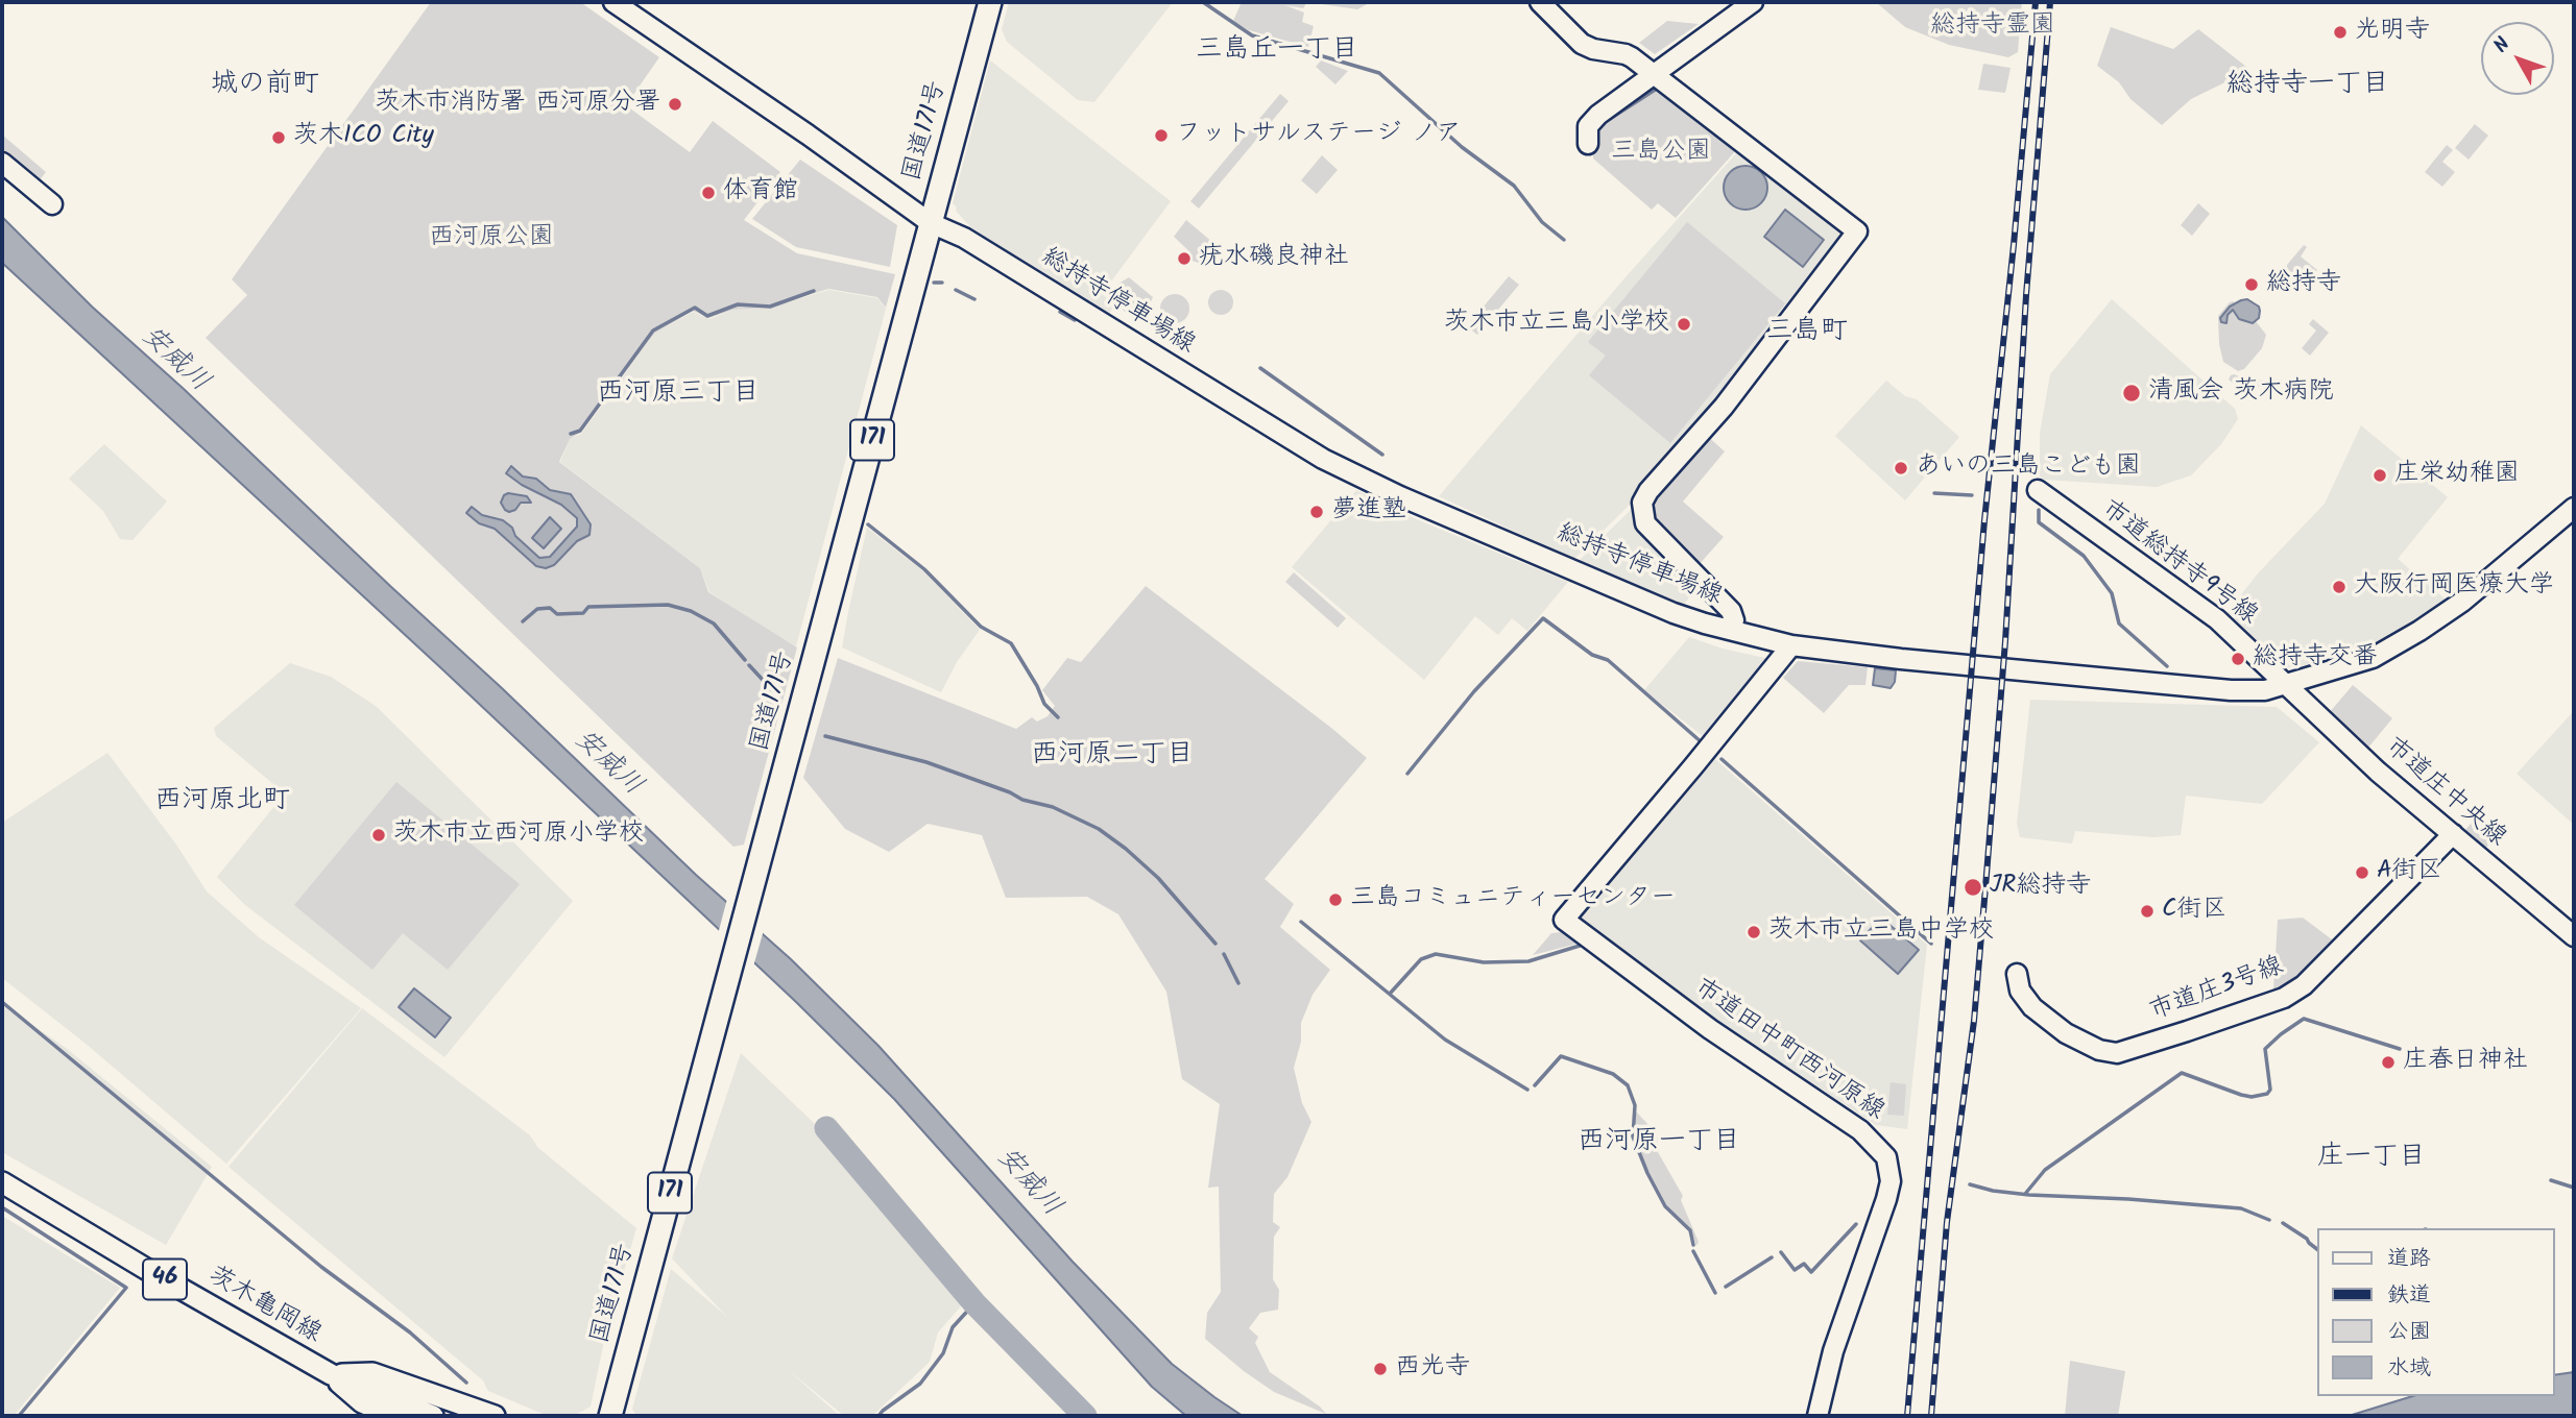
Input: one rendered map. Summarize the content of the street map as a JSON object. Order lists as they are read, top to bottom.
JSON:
{
  "streets": {
    "highway": ["国道171号", "171"],
    "main road": ["46", "茨木亀岡線"],
    "street": [
      "総持寺停車場線",
      "市道総持寺9号線",
      "市道庄中央線",
      "市道庄3号線",
      "市道田中町西河原線"
    ]
  },
  "crossings": [
    ["国道171号", "総持寺停車場線"],
    ["総持寺停車場線", "市道総持寺9号線"],
    ["総持寺停車場線", "市道庄中央線"],
    ["総持寺停車場線", "市道田中町西河原線"],
    ["市道総持寺9号線", "市道庄中央線"],
    ["市道庄中央線", "市道庄3号線"],
    ["46", "茨木亀岡線"]
  ],
  "districts": [
    "三島丘一丁目",
    "城の前町",
    "総持寺一丁目",
    "三島町",
    "西河原三丁目",
    "西河原二丁目",
    "西河原北町",
    "西河原一丁目",
    "庄一丁目"
  ],
  "water": ["安威川"],
  "parks": ["総持寺霊園", "三島公園", "西河原公園"],
  "places": [
    "光明寺",
    "茨木市消防署 西河原分署",
    "フットサルステージ ノア",
    "茨木ICO City",
    "体育館",
    "疣水磯良神社",
    "総持寺",
    "茨木市立三島小学校",
    "清風会 茨木病院",
    "あいの三島こども園",
    "庄栄幼稚園",
    "夢進塾",
    "大阪行岡医療大学",
    "総持寺交番",
    "茨木市立西河原小学校",
    "A街区",
    "JR総持寺",
    "三島コミュニティーセンター",
    "C街区",
    "茨木市立三島中学校",
    "庄春日神社",
    "西光寺"
  ],
  "legend": [
    "道路",
    "鉄道",
    "公園",
    "水域"
  ],
  "north": "top left"
}
